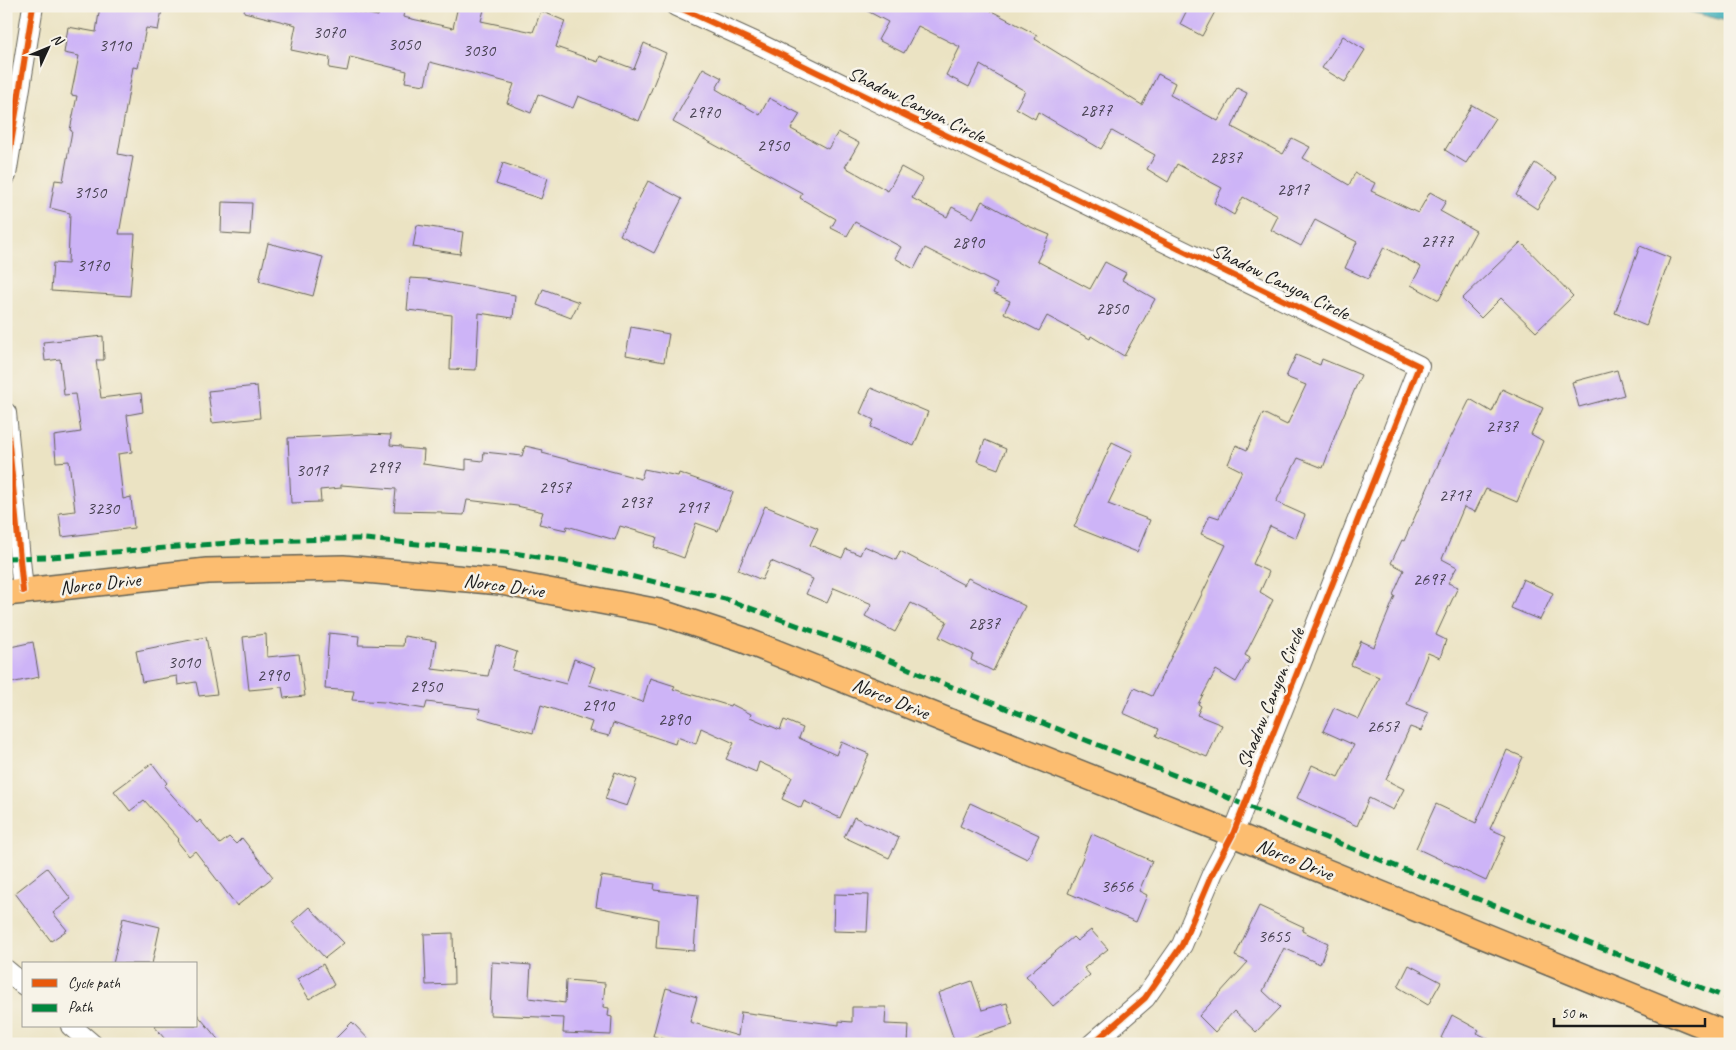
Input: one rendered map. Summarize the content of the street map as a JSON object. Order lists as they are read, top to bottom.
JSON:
{
  "streets": {
    "main road": ["Norco Drive"],
    "street": ["Shadow Canyon Circle"]
  },
  "crossings": [
    ["Shadow Canyon Circle", "Norco Drive"]
  ],
  "house_numbers": [
    "3070",
    "3050",
    "3110",
    "3030",
    "2877",
    "2970",
    "2950",
    "2837",
    "2817",
    "3150",
    "2777",
    "2890",
    "3170",
    "2850",
    "2737",
    "2997",
    "3017",
    "2957",
    "2717",
    "2937",
    "2917",
    "3230",
    "2697",
    "2837",
    "3010",
    "2990",
    "2950",
    "2910",
    "2890",
    "2657",
    "3656",
    "3655"
  ],
  "legend": ["Cycle path", "Path"],
  "scale_bar": "50 m",
  "north": "top right"
}
